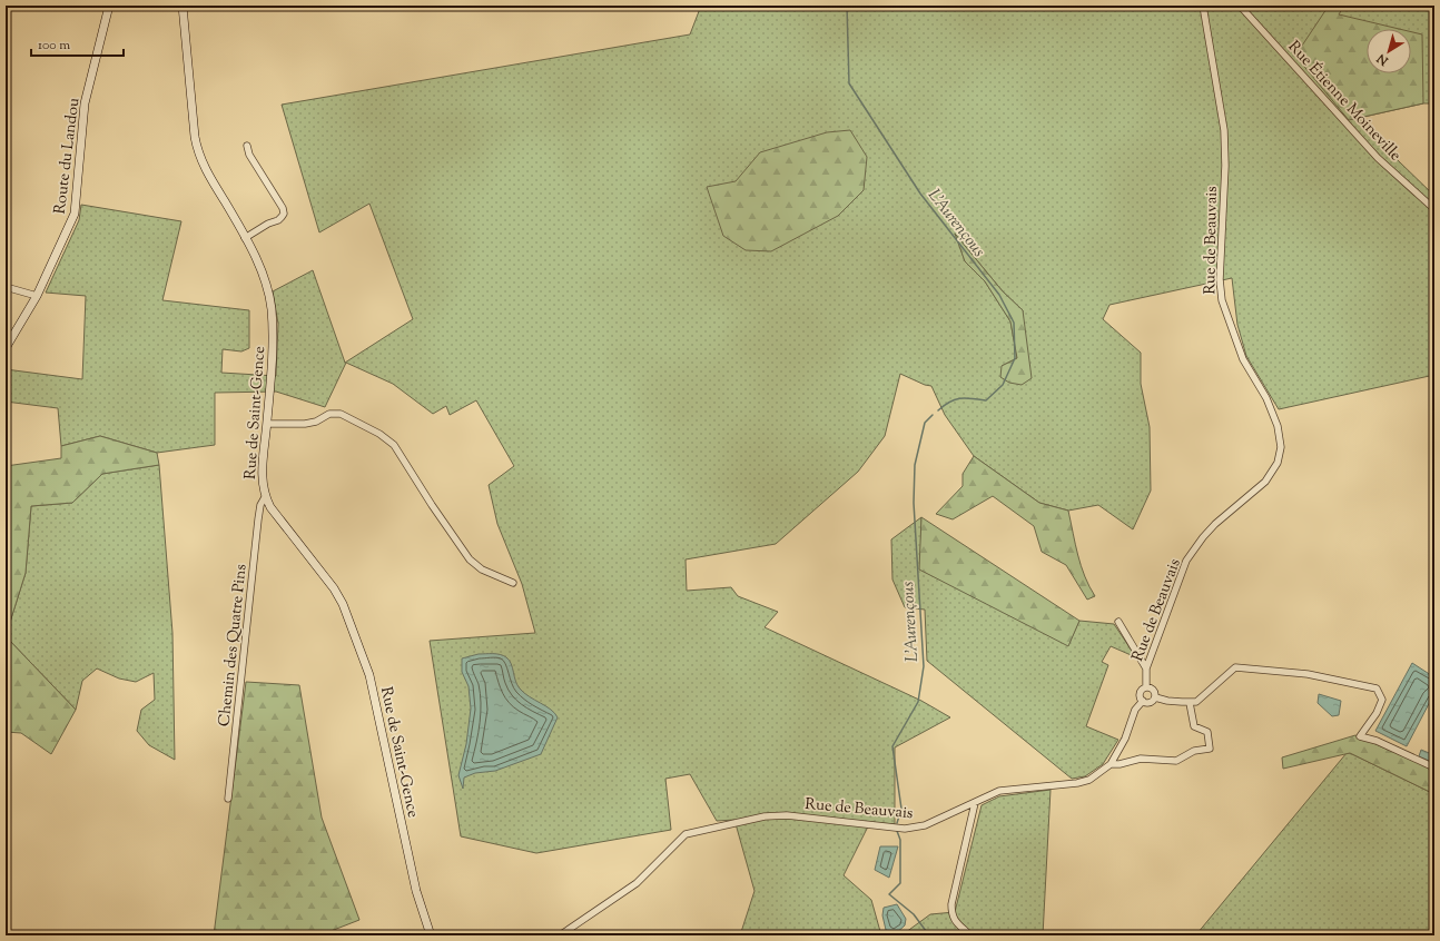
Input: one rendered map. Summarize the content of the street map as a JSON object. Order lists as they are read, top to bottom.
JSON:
{
  "streets": {
    "street": [
      "Rue Étienne Moineville",
      "Route du Landou",
      "Rue de Beauvais",
      "Rue de Saint-Gence",
      "Chemin des Quatre Pins"
    ]
  },
  "crossings": [
    ["Rue de Saint-Gence", "Chemin des Quatre Pins"]
  ],
  "water": ["L'Aurençous"],
  "scale_bar": "100 m",
  "north": "bottom left"
}
